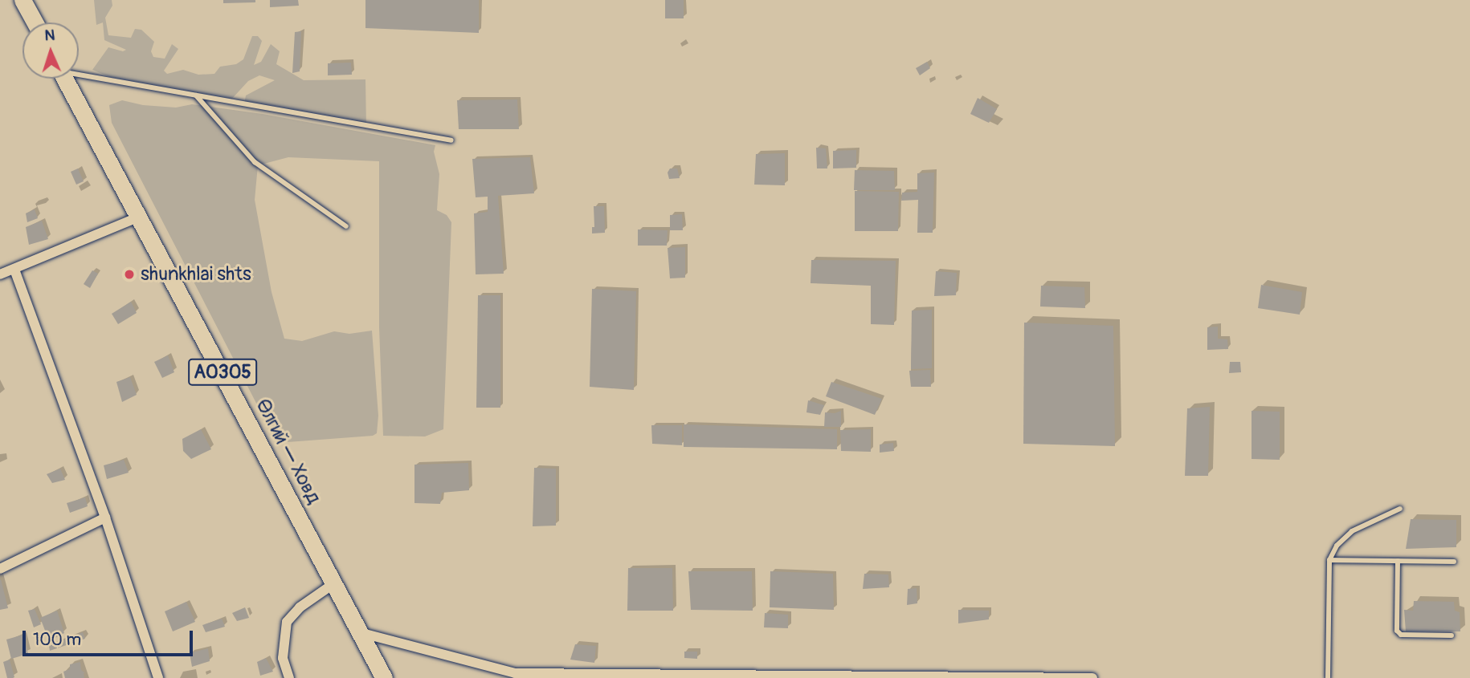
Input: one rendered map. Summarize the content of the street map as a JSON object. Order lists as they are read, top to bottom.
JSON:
{
  "streets": {
    "highway": ["A0305", "Өлгий — Ховд"]
  },
  "places": ["shunkhlai shts"],
  "scale_bar": "100 m",
  "north": "top"
}
